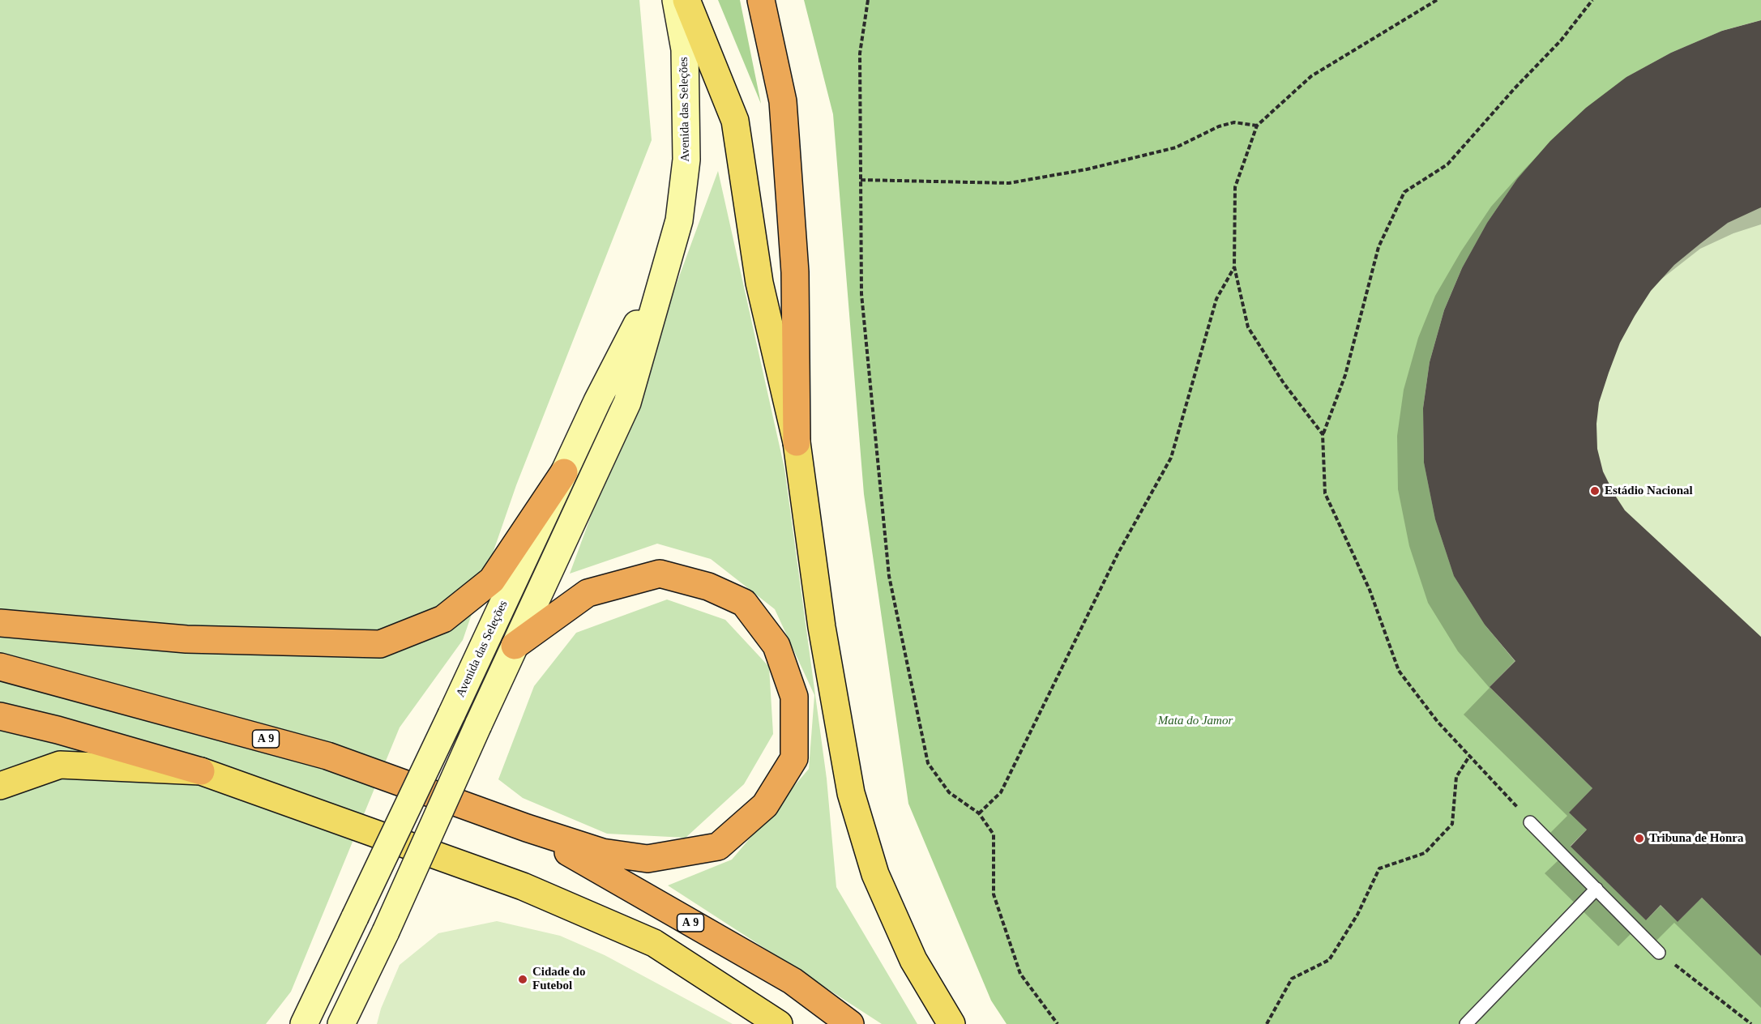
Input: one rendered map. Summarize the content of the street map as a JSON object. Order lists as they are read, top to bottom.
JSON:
{
  "streets": {
    "highway": ["A 9"],
    "main road": ["Avenida das Seleções"]
  },
  "parks": ["Mata do Jamor"],
  "places": ["Estádio Nacional", "Tribuna de Honra", "Cidade do Futebol"]
}
